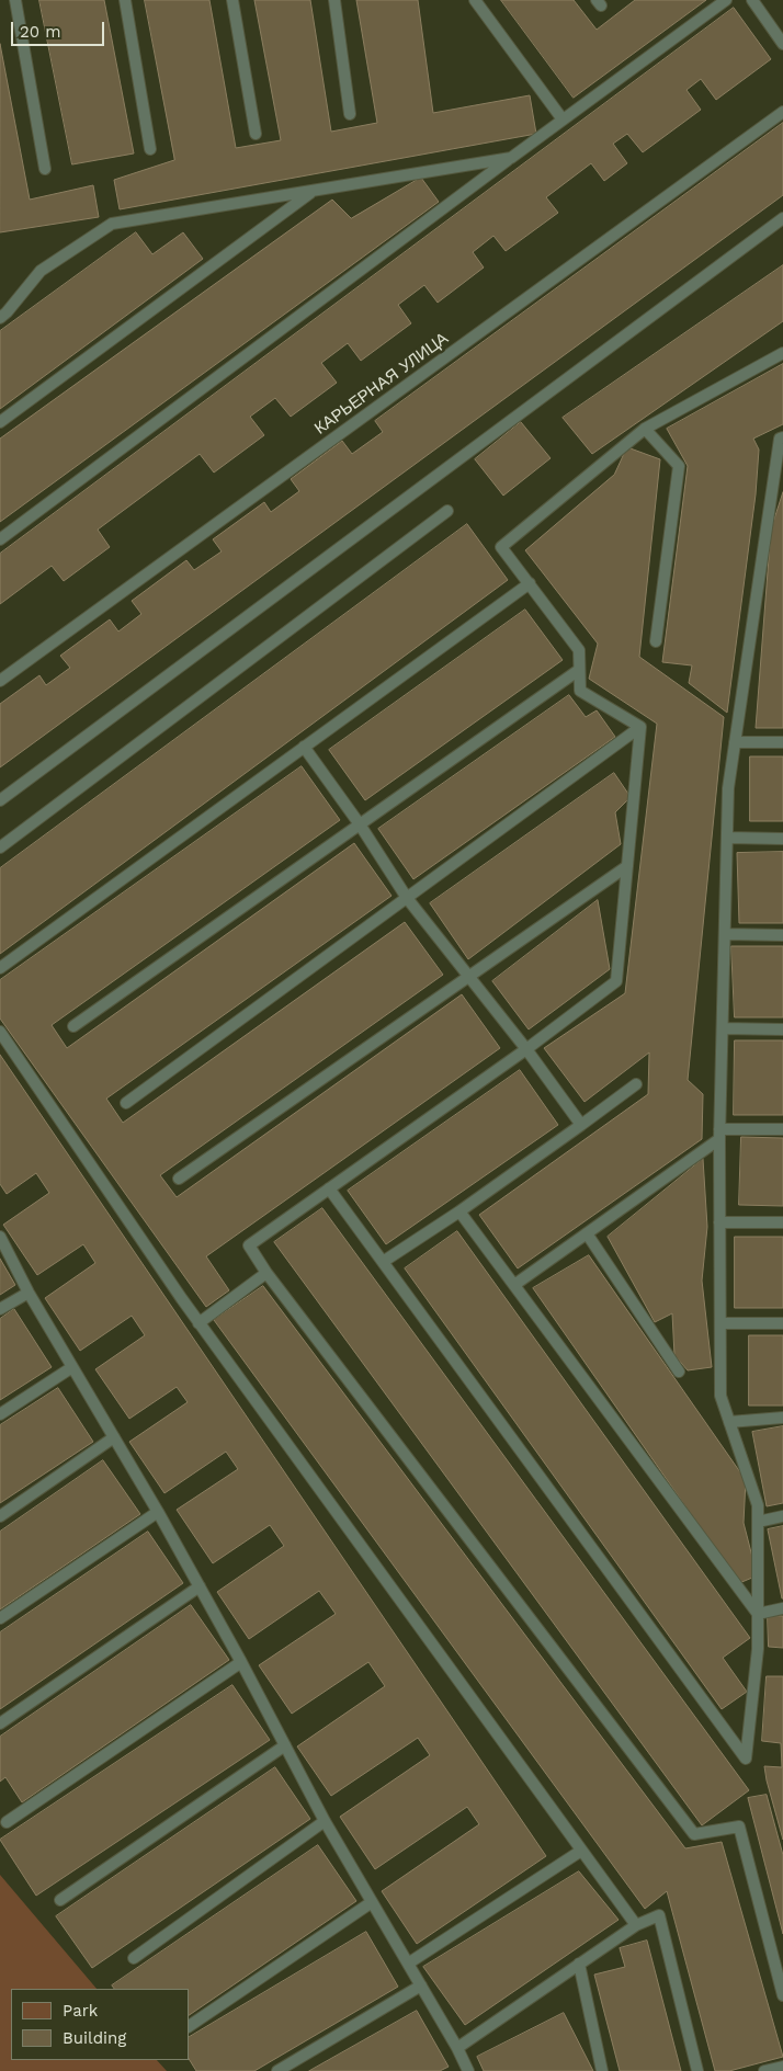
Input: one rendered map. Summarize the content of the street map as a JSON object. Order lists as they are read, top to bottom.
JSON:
{
  "streets": {
    "lane": ["КАРЬЕРНАЯ УЛИЦА"]
  },
  "legend": ["Park", "Building"],
  "scale_bar": "20 m"
}
